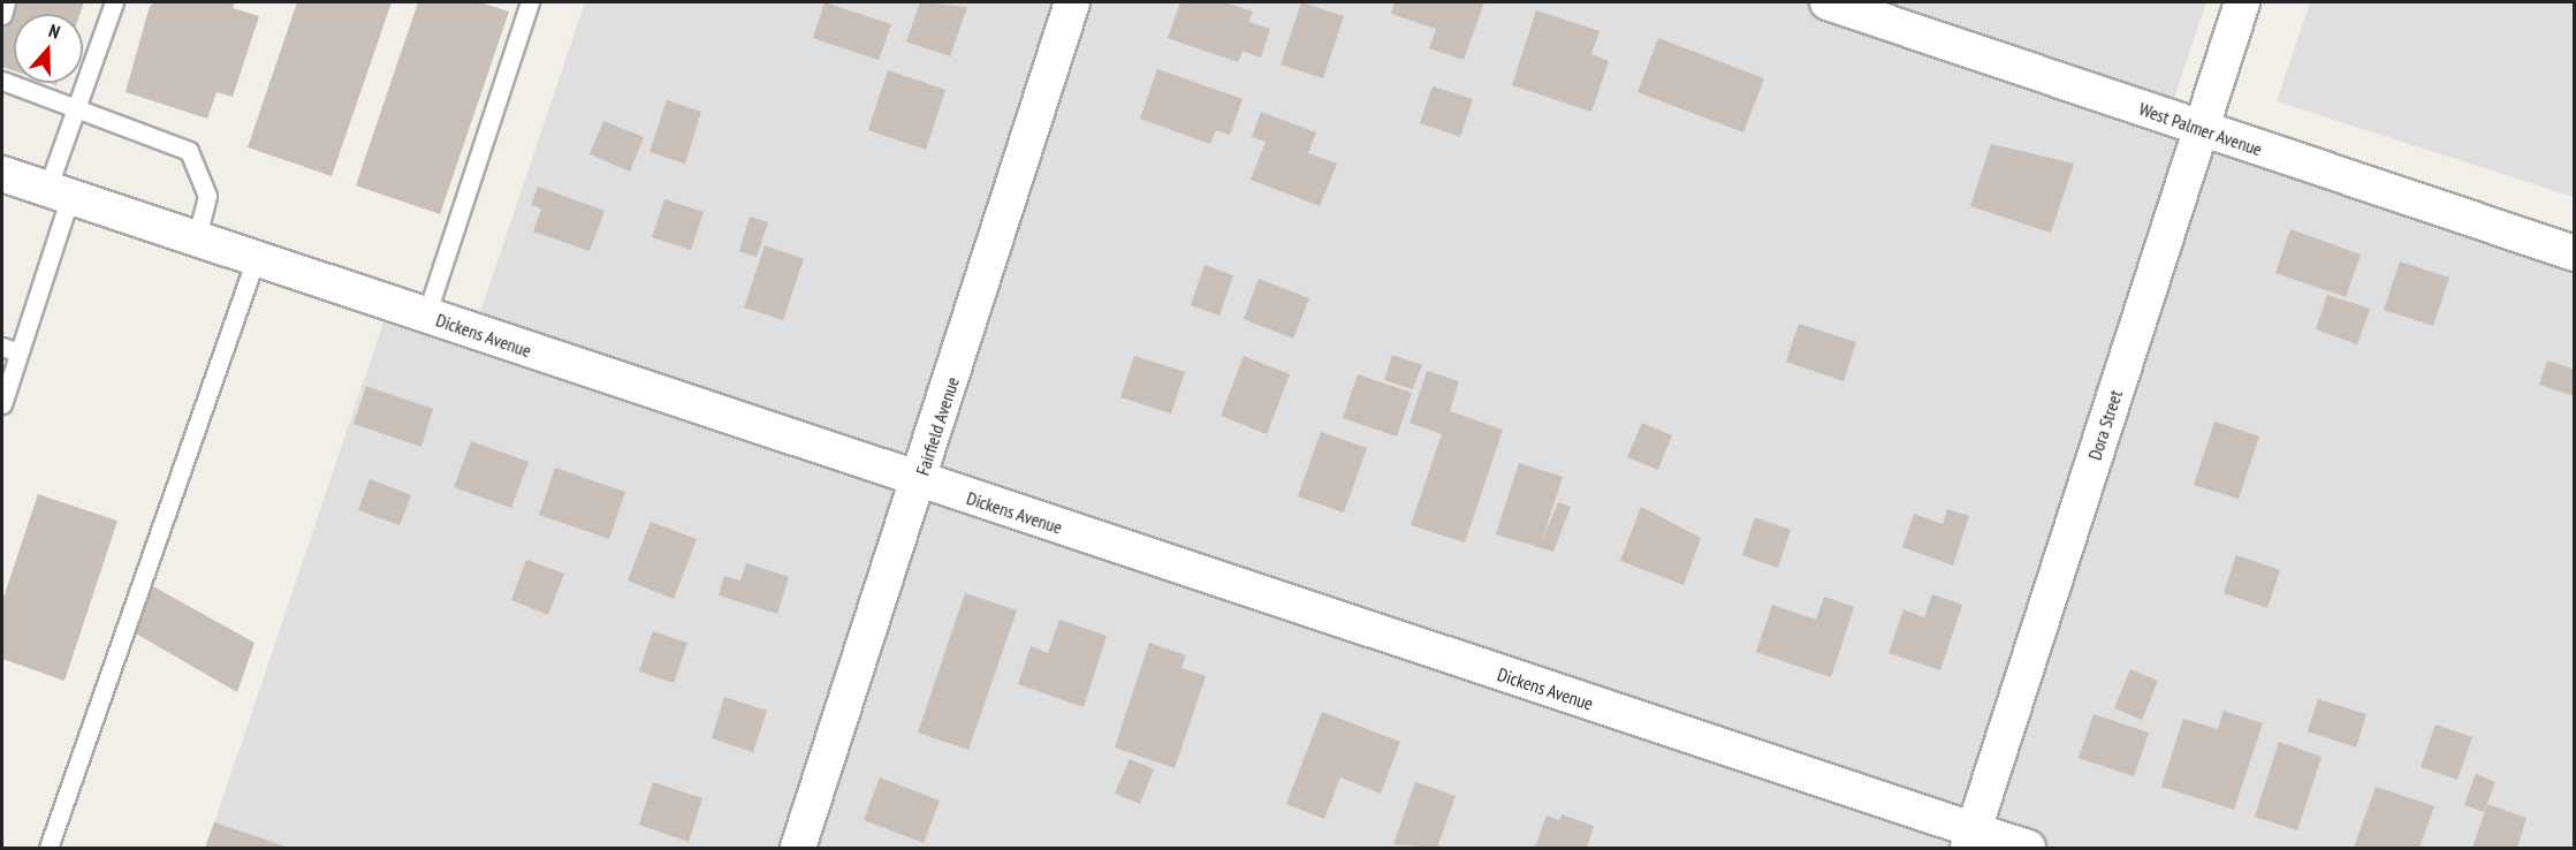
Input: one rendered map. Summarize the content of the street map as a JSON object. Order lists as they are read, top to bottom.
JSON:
{
  "streets": {
    "street": [
      "West Palmer Avenue",
      "Dickens Avenue",
      "Dora Street",
      "Fairfield Avenue"
    ]
  },
  "crossings": [
    ["West Palmer Avenue", "Dora Street"],
    ["Dickens Avenue", "Dora Street"],
    ["Dickens Avenue", "Fairfield Avenue"]
  ],
  "north": "top"
}
